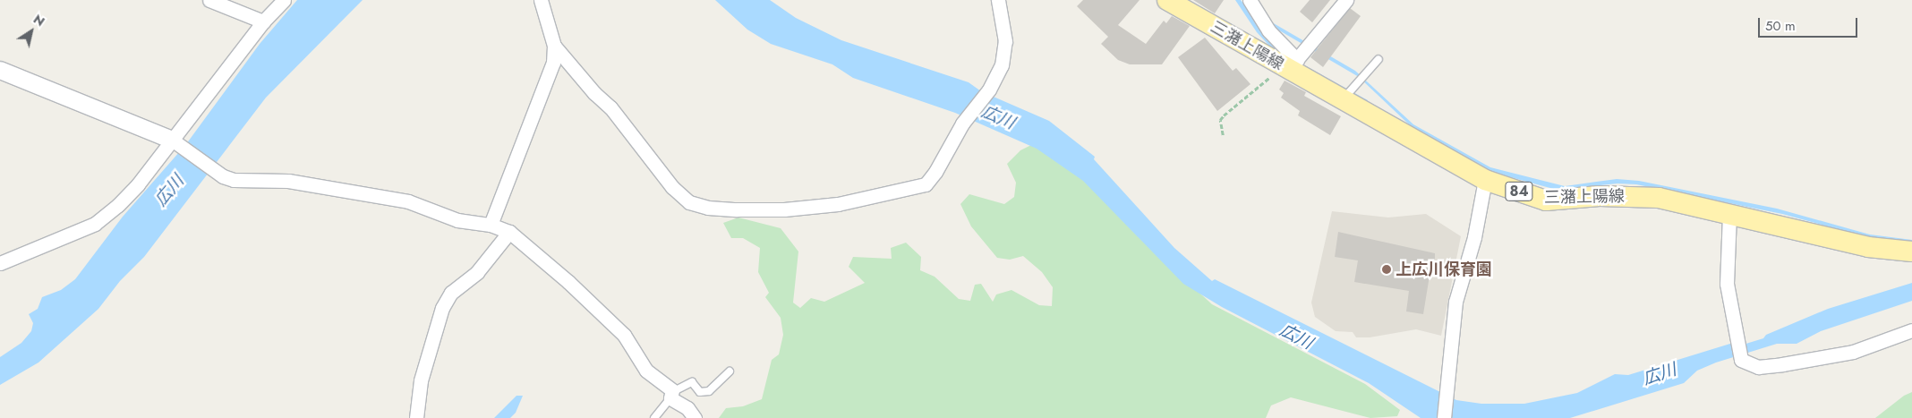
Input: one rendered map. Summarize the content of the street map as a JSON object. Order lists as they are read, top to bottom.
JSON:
{
  "streets": {
    "main road": ["三潴上陽線", "84"]
  },
  "water": ["広川"],
  "places": ["上広川保育園"],
  "scale_bar": "50 m",
  "north": "top right"
}
